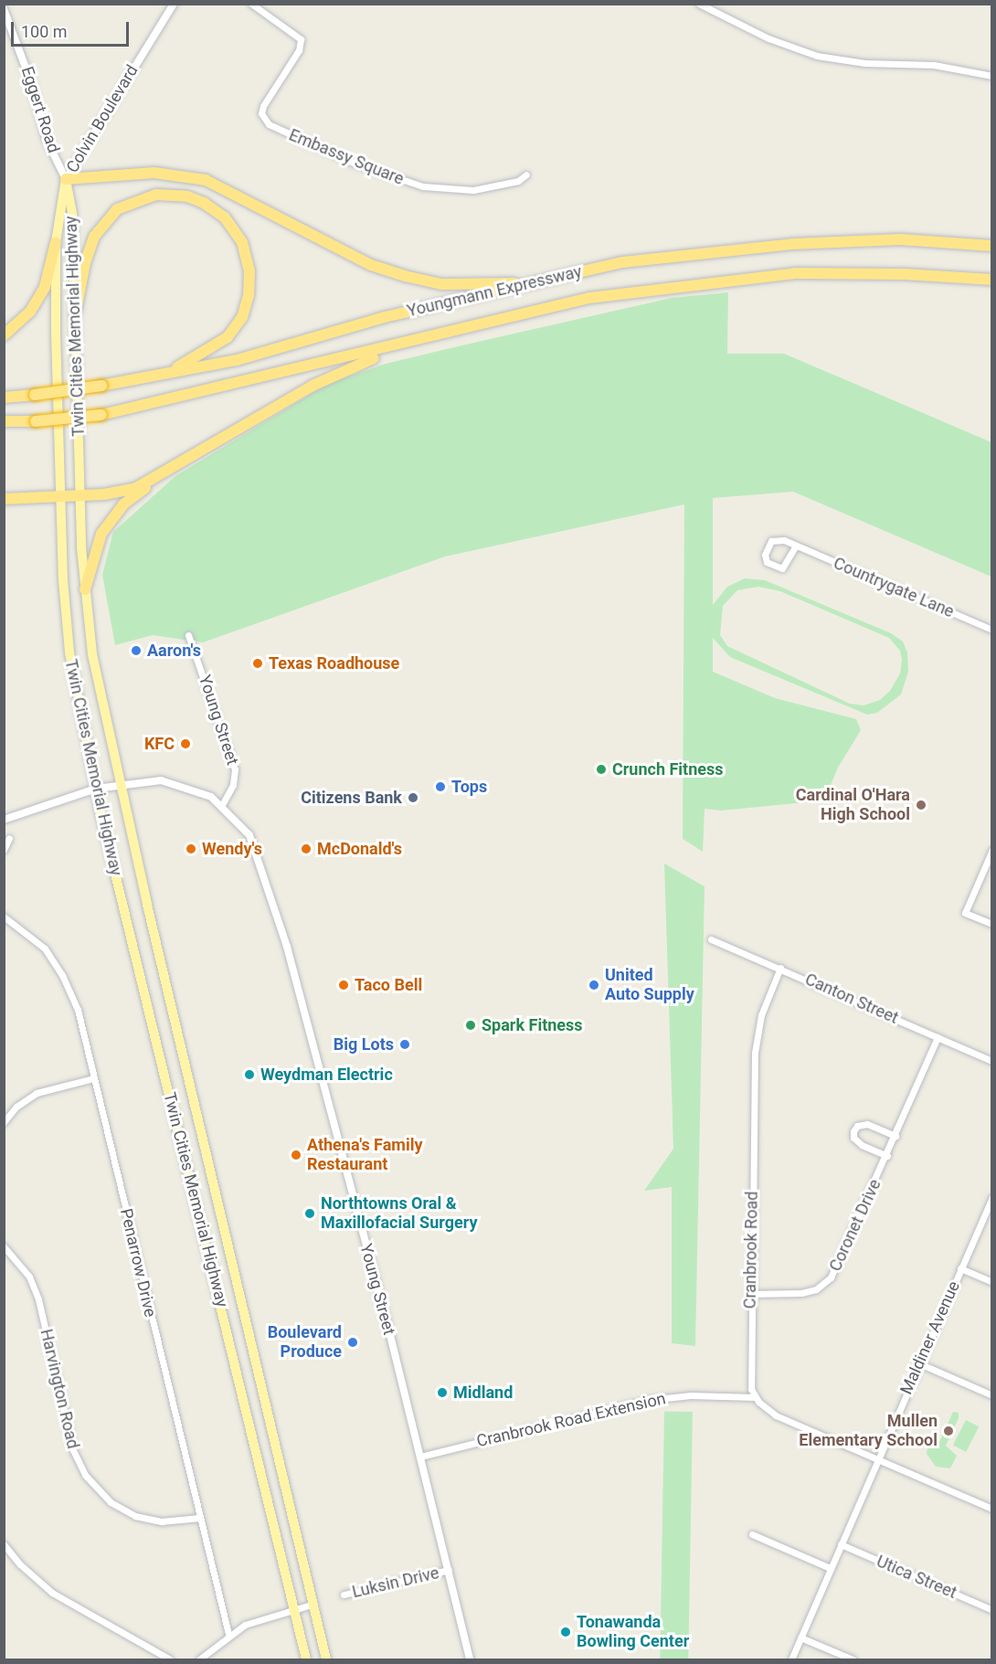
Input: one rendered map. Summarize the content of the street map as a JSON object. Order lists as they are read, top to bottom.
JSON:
{
  "streets": {
    "highway": ["Youngmann Expressway"],
    "main road": ["Twin Cities Memorial Highway"],
    "street": [
      "Eggert Road",
      "Colvin Boulevard",
      "Embassy Square",
      "Countrygate Lane",
      "Young Street",
      "Canton Street",
      "Coronet Drive",
      "Cranbrook Road",
      "Penarrow Drive",
      "Maldiner Avenue",
      "Harvington Road",
      "Cranbrook Road Extension",
      "Utica Street",
      "Luksin Drive"
    ]
  },
  "crossings": [
    ["Eggert Road", "Colvin Boulevard"],
    ["Eggert Road", "Twin Cities Memorial Highway"],
    ["Colvin Boulevard", "Twin Cities Memorial Highway"],
    ["Twin Cities Memorial Highway", "Young Street"],
    ["Young Street", "Cranbrook Road Extension"],
    ["Young Street", "Luksin Drive"],
    ["Canton Street", "Coronet Drive"],
    ["Canton Street", "Cranbrook Road"],
    ["Coronet Drive", "Cranbrook Road"],
    ["Cranbrook Road", "Cranbrook Road Extension"],
    ["Penarrow Drive", "Harvington Road"],
    ["Maldiner Avenue", "Utica Street"]
  ],
  "places": [
    "Aaron's",
    "Texas Roadhouse",
    "KFC",
    "Crunch Fitness",
    "Tops",
    "Citizens Bank",
    "Cardinal O'Hara High School",
    "Wendy's",
    "McDonald's",
    "Taco Bell",
    "United Auto Supply",
    "Spark Fitness",
    "Big Lots",
    "Weydman Electric",
    "Athena's Family Restaurant",
    "Northtowns Oral & Maxillofacial Surgery",
    "Boulevard Produce",
    "Midland",
    "Mullen Elementary School",
    "Tonawanda Bowling Center"
  ],
  "scale_bar": "100 m"
}
